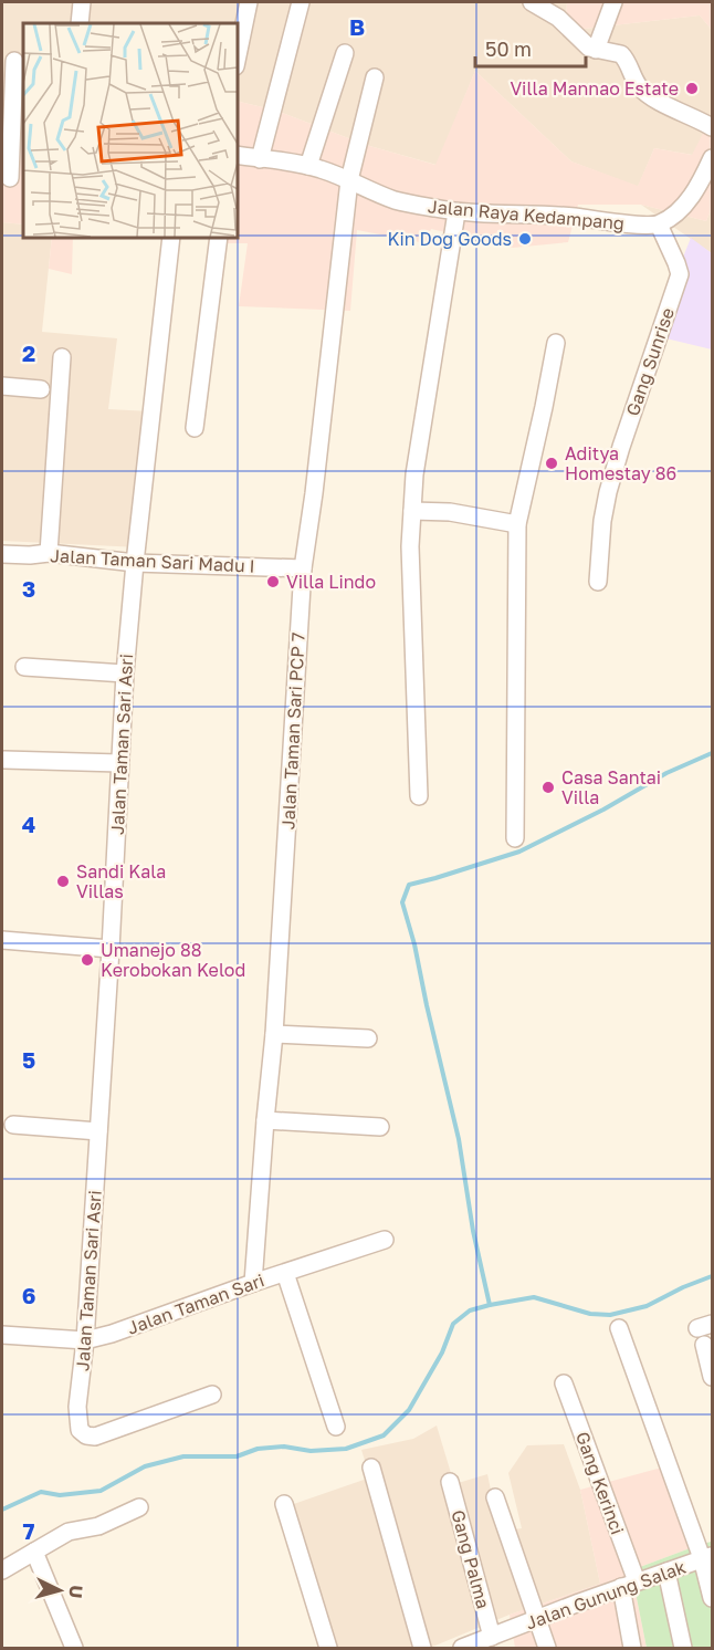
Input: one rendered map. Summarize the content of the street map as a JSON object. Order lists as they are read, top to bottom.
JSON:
{
  "streets": {
    "street": [
      "Jalan Raya Kedampang",
      "Gang Sunrise",
      "Jalan Taman Sari Madu I",
      "Jalan Taman Sari PCP 7",
      "Jalan Taman Sari Asri",
      "Jalan Taman Sari",
      "Gang Kerinci",
      "Gang Palma",
      "Jalan Gunung Salak"
    ]
  },
  "crossings": [
    ["Jalan Raya Kedampang", "Gang Sunrise"],
    ["Jalan Raya Kedampang", "Jalan Taman Sari PCP 7"],
    ["Jalan Taman Sari Madu I", "Jalan Taman Sari PCP 7"],
    ["Jalan Taman Sari Madu I", "Jalan Taman Sari Asri"],
    ["Jalan Taman Sari PCP 7", "Jalan Taman Sari"],
    ["Jalan Taman Sari Asri", "Jalan Taman Sari"],
    ["Gang Kerinci", "Jalan Gunung Salak"],
    ["Gang Palma", "Jalan Gunung Salak"]
  ],
  "places": [
    "Villa Mannao Estate",
    "Kin Dog Goods",
    "Aditya Homestay 86",
    "Villa Lindo",
    "Casa Santai Villa",
    "Sandi Kala Villas",
    "Umanejo 88 Kerobokan Kelod"
  ],
  "scale_bar": "50 m",
  "north": "right",
  "grid": {
    "columns": ["B"],
    "rows": [
      "2",
      "3",
      "4",
      "5",
      "6",
      "7"
    ]
  }
}
